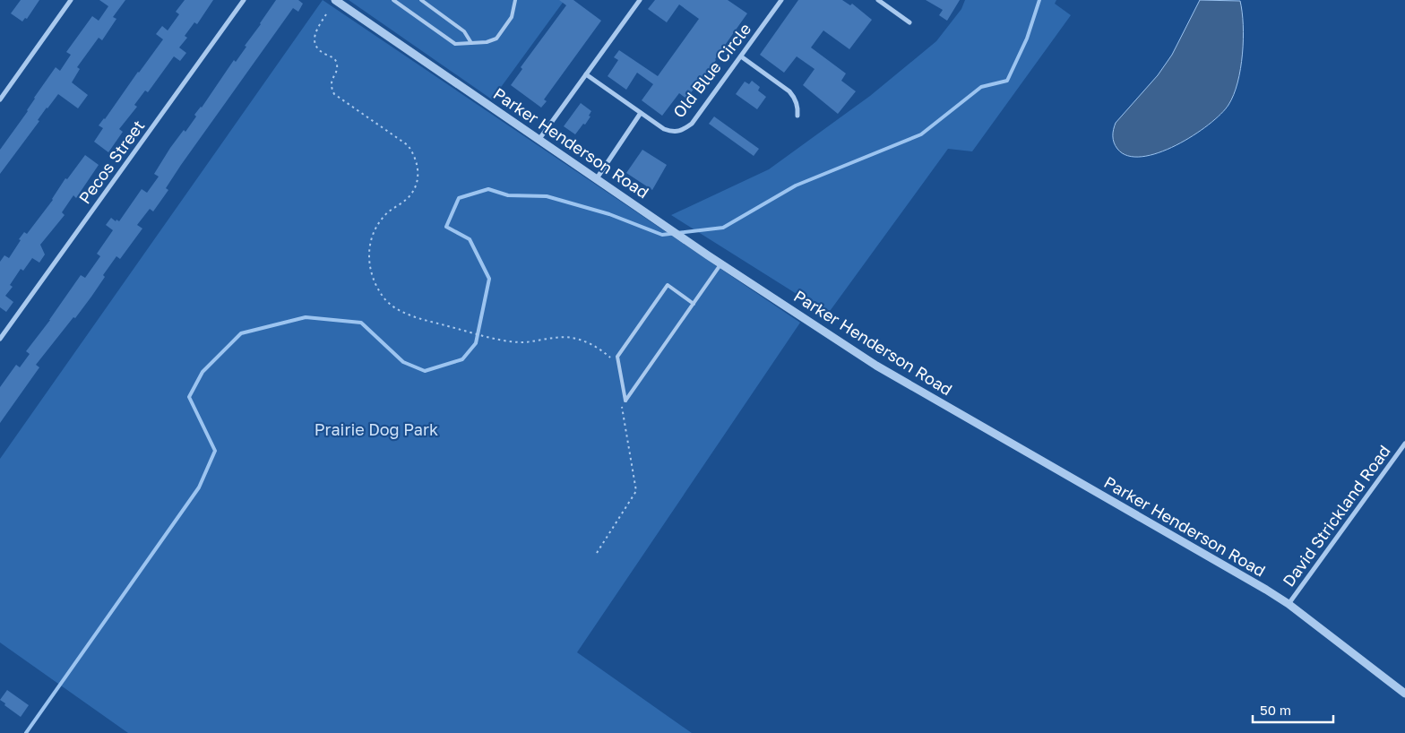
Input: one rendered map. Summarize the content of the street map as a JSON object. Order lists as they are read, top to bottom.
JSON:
{
  "streets": {
    "street": [
      "Old Blue Circle",
      "Parker Henderson Road",
      "Pecos Street",
      "David Strickland Road"
    ]
  },
  "crossings": [
    ["Parker Henderson Road", "David Strickland Road"]
  ],
  "parks": ["Prairie Dog Park"],
  "scale_bar": "50 m"
}
